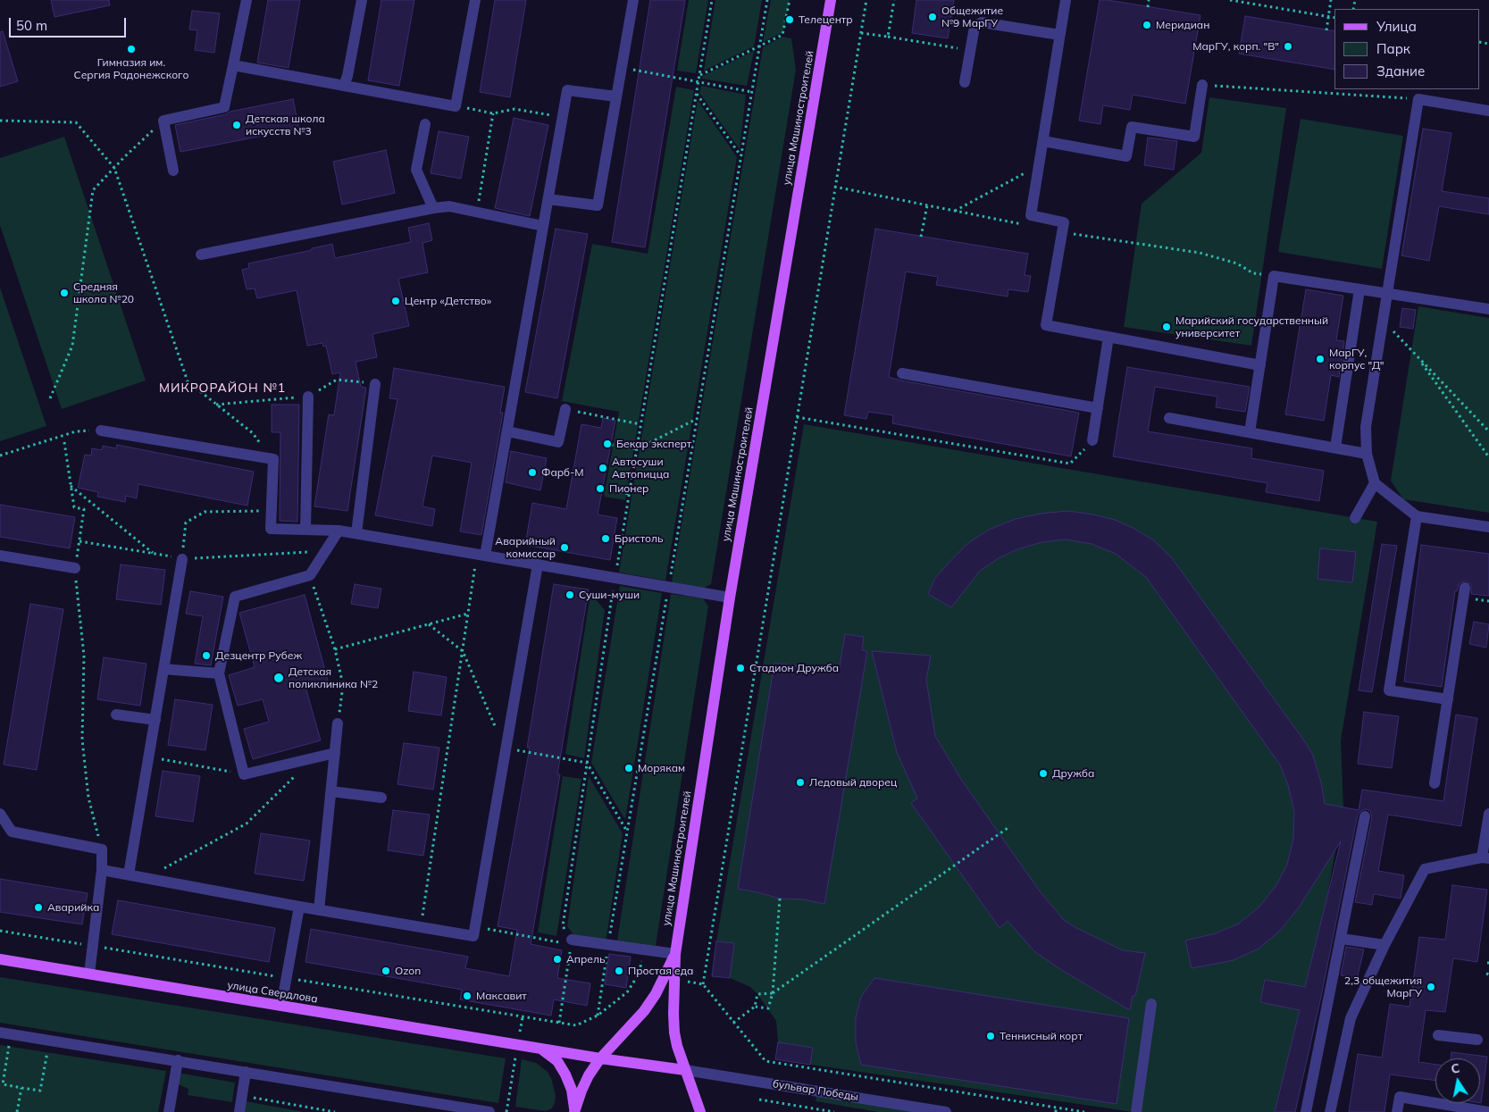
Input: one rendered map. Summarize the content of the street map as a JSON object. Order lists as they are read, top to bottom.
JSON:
{
  "streets": {
    "main road": ["улица Машиностроителей", "улица Свердлова"],
    "street": ["бульвар Победы"]
  },
  "crossings": [
    ["улица Машиностроителей", "улица Свердлова"],
    ["улица Машиностроителей", "бульвар Победы"],
    ["улица Свердлова", "бульвар Победы"]
  ],
  "districts": ["МИКРОРАЙОН №1"],
  "places": [
    "Общежитие №9 МарГУ",
    "Телецентр",
    "Меридиан",
    "МарГУ, корп. \"В\"",
    "Гимназия им. Сергия Радонежского",
    "Детская школа искусств №3",
    "Средняя школа №20",
    "Центр «Детство»",
    "Марийский государственный университет",
    "МарГУ, корпус \"Д\"",
    "Бекар эксперт",
    "Автосуши Автопицца",
    "Фарб-М",
    "Пионер",
    "Бристоль",
    "Аварийный комиссар",
    "Суши-муши",
    "Дезцентр Рубеж",
    "Стадион Дружба",
    "Детская поликлиника №2",
    "Морякам",
    "Дружба",
    "Ледовый дворец",
    "Аварийка",
    "Апрель",
    "Ozon",
    "Простая еда",
    "2,3 общежития МарГУ",
    "Максавит",
    "Теннисный корт"
  ],
  "legend": ["Улица", "Парк", "Здание"],
  "scale_bar": "50 m",
  "north": "top"
}
